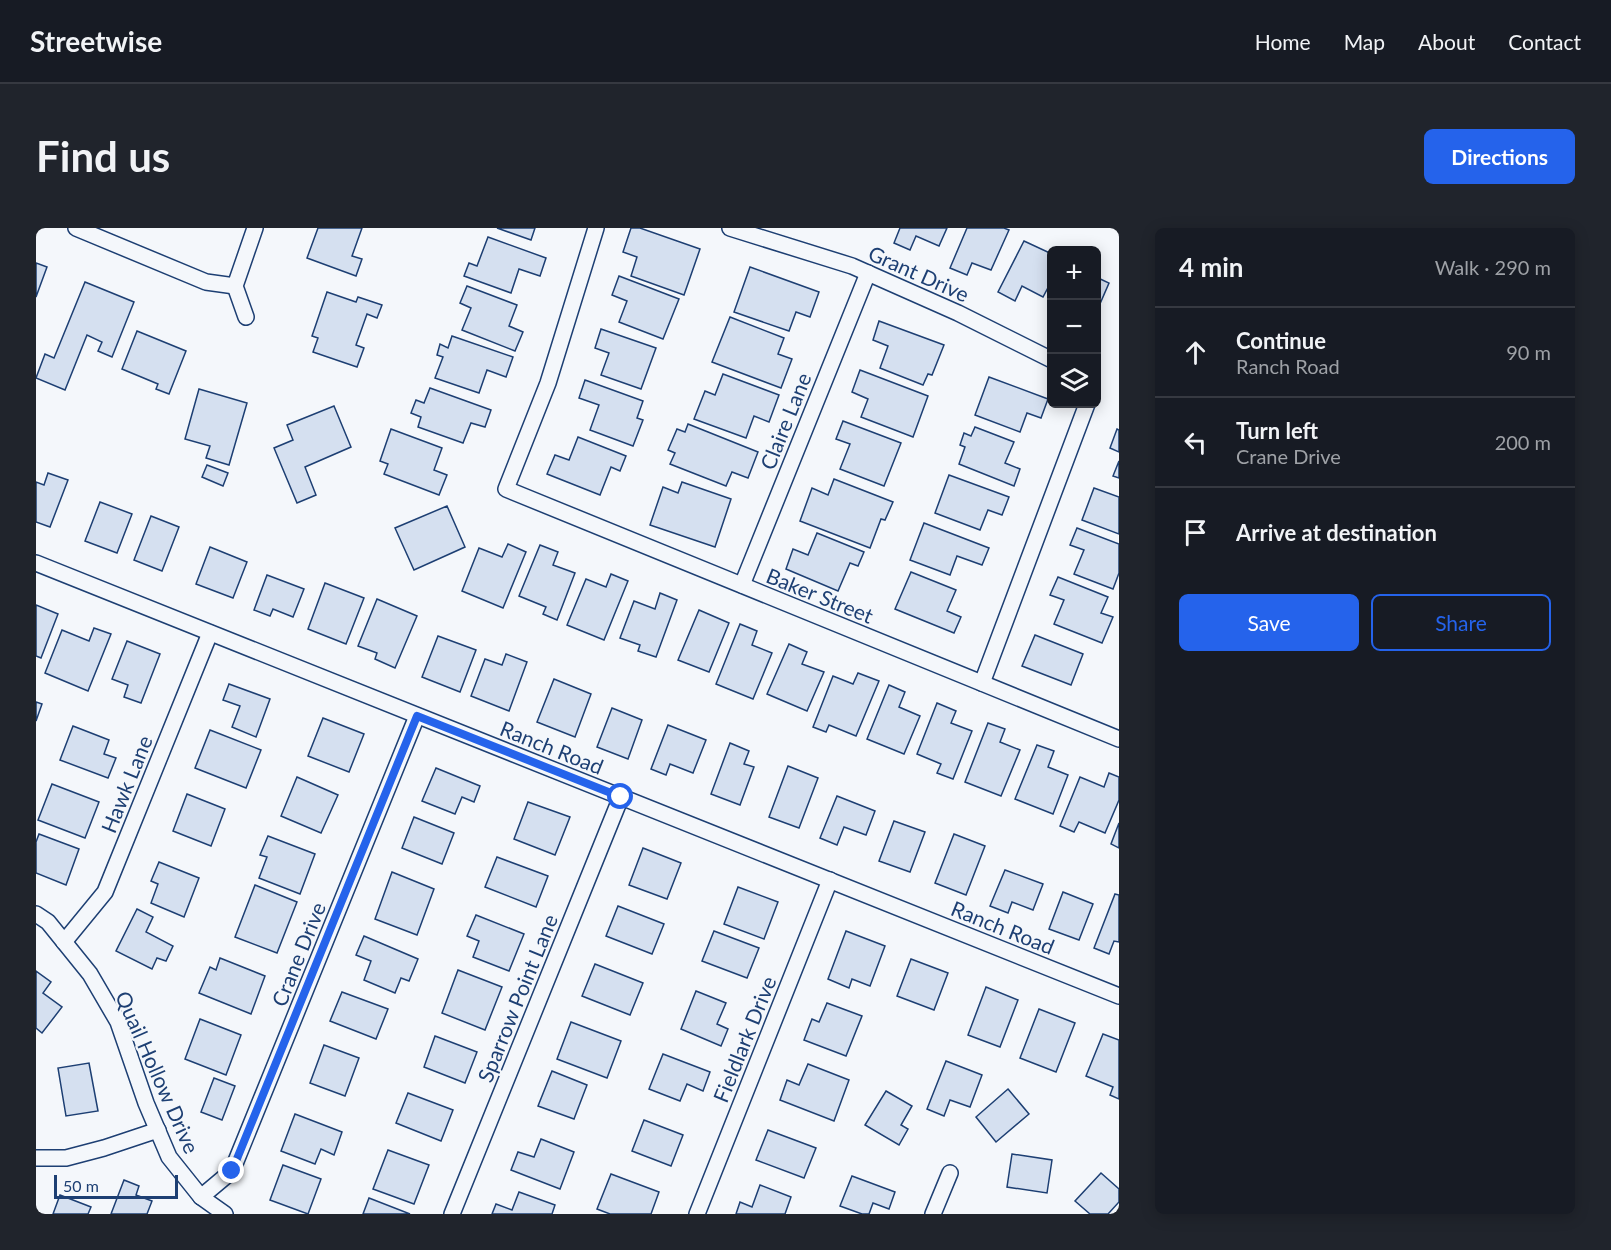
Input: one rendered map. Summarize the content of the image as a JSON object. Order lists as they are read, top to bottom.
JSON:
{
  "streets": {
    "street": [
      "Grant Drive",
      "Claire Lane",
      "Baker Street",
      "Ranch Road",
      "Hawk Lane",
      "Crane Drive",
      "Sparrow Point Lane",
      "Fieldlark Drive",
      "Quail Hollow Drive"
    ]
  },
  "crossings": [
    ["Grant Drive", "Claire Lane"],
    ["Claire Lane", "Baker Street"],
    ["Ranch Road", "Hawk Lane"],
    ["Ranch Road", "Crane Drive"],
    ["Ranch Road", "Sparrow Point Lane"],
    ["Ranch Road", "Fieldlark Drive"],
    ["Hawk Lane", "Quail Hollow Drive"],
    ["Crane Drive", "Quail Hollow Drive"]
  ],
  "scale_bar": "50 m",
  "page": {
    "header": "Streetwise",
    "nav": [
      "Home",
      "Map",
      "About",
      "Contact"
    ],
    "buttons": [
      "Directions",
      ["Save", "Share"]
    ],
    "title": "Find us",
    "heading": ["4 min", "Walk · 290 m"],
    "map_buttons": ["+", "−"],
    "list": [
      ["Continue", "Ranch Road", "90 m"],
      ["Turn left", "Crane Drive", "200 m"],
      "Arrive at destination"
    ],
    "scale": "50 m"
  }
}
